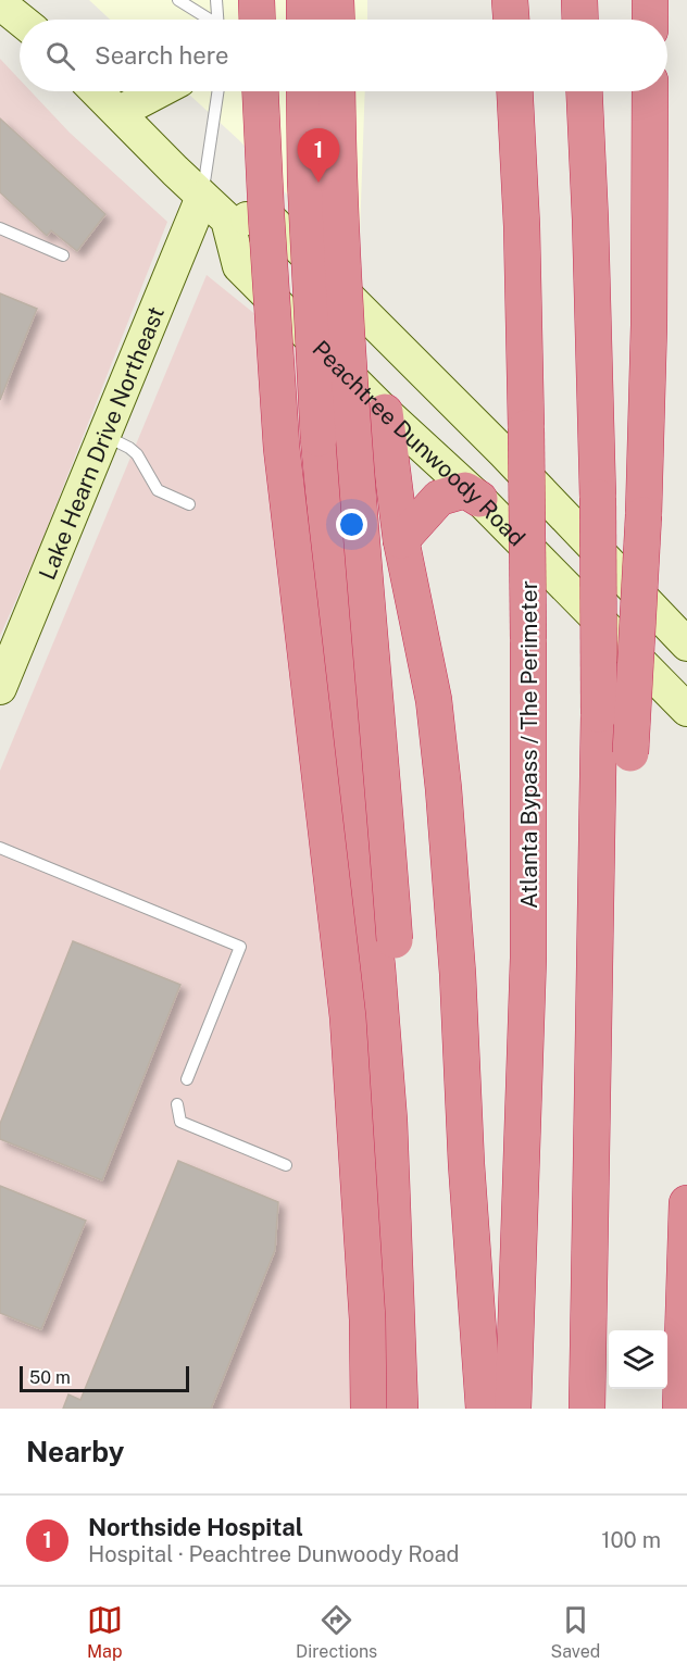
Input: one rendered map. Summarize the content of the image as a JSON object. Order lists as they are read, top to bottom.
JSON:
{
  "streets": {
    "highway": ["Atlanta Bypass / The Perimeter"],
    "main road": ["Lake Hearn Drive Northeast", "Peachtree Dunwoody Road"]
  },
  "scale_bar": "50 m",
  "page": {
    "search": "Search here",
    "pins": "1",
    "scale": "50 m",
    "heading": "Nearby",
    "list": [
      {
        "mark": "1",
        "name": "Northside Hospital",
        "note": "Hospital · Peachtree Dunwoody Road",
        "value": "100 m"
      }
    ],
    "nav": ["Map", "Directions", "Saved"]
  }
}
